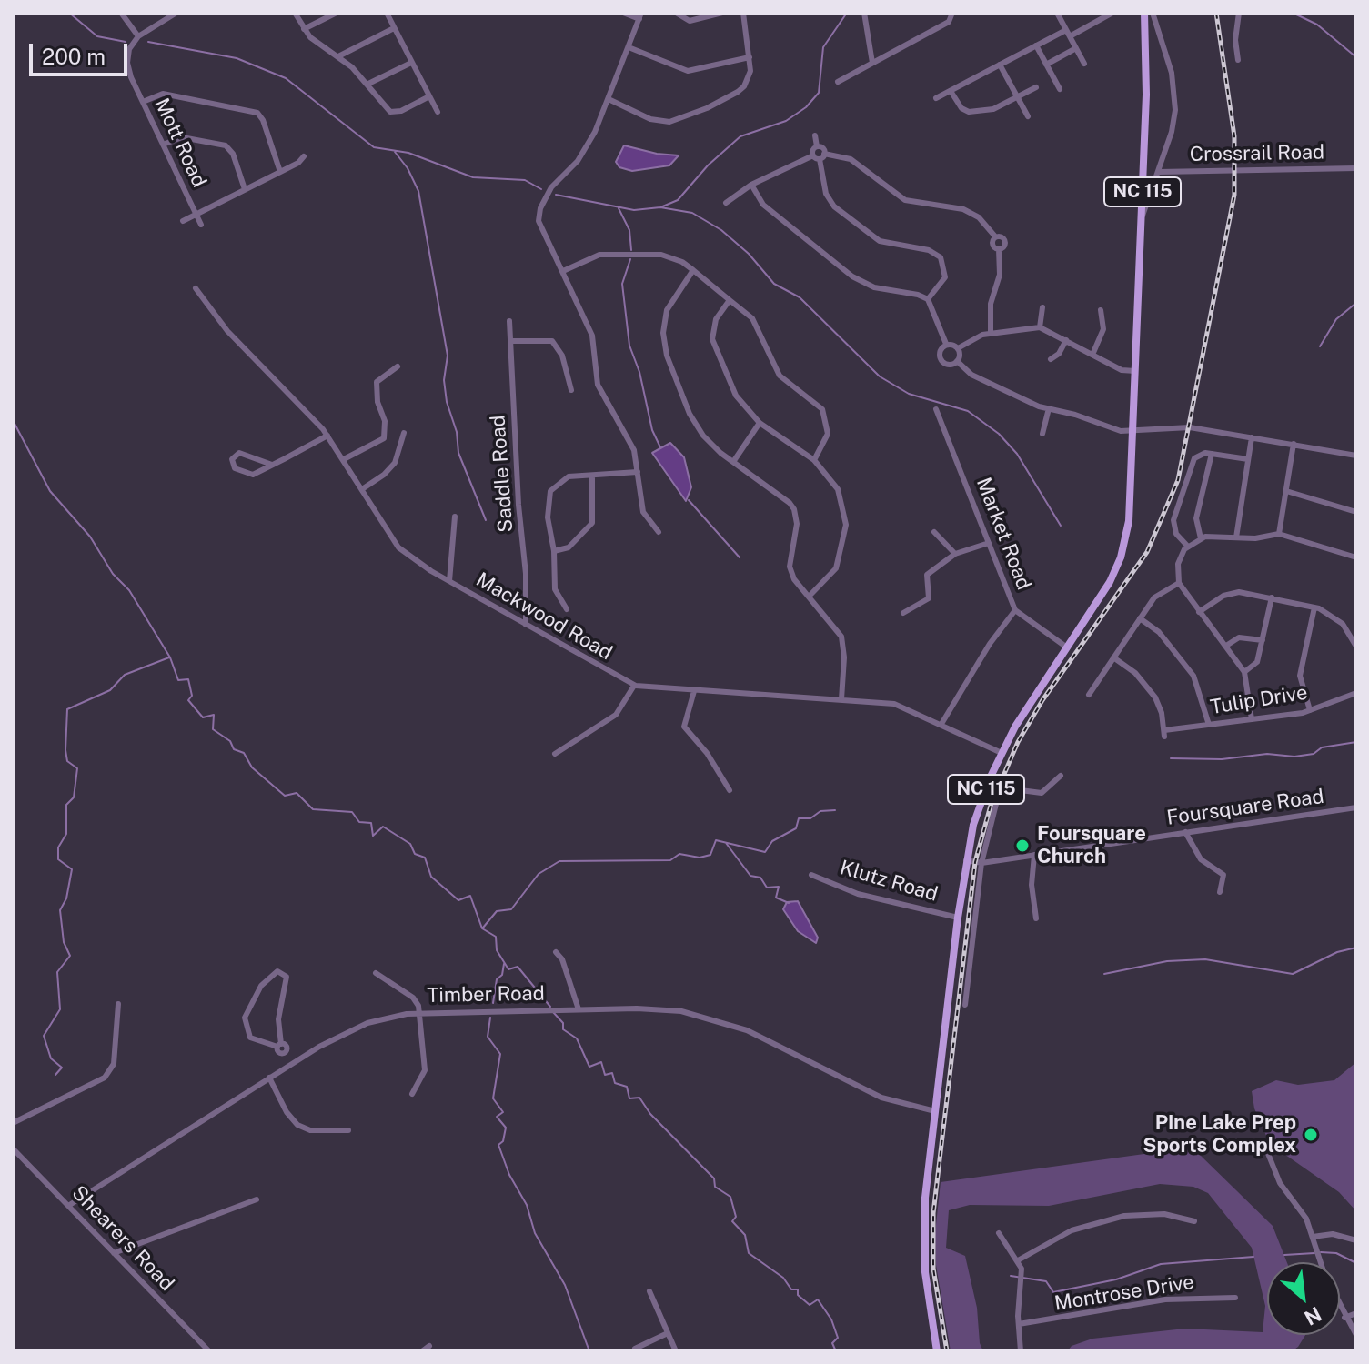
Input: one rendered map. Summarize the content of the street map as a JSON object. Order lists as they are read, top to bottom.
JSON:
{
  "streets": {
    "main road": ["NC 115"],
    "street": [
      "Mott Road",
      "Crossrail Road",
      "Saddle Road",
      "Market Road",
      "Mackwood Road",
      "Tulip Drive",
      "Foursquare Road",
      "Klutz Road",
      "Timber Road",
      "Shearers Road",
      "Montrose Drive"
    ]
  },
  "crossings": [
    ["NC 115", "Market Road"],
    ["NC 115", "Mackwood Road"],
    ["NC 115", "Foursquare Road"],
    ["NC 115", "Klutz Road"],
    ["NC 115", "Timber Road"],
    ["Saddle Road", "Mackwood Road"],
    ["Timber Road", "Shearers Road"]
  ],
  "places": ["Foursquare Church", "Pine Lake Prep Sports Complex"],
  "scale_bar": "200 m",
  "north": "bottom right"
}
